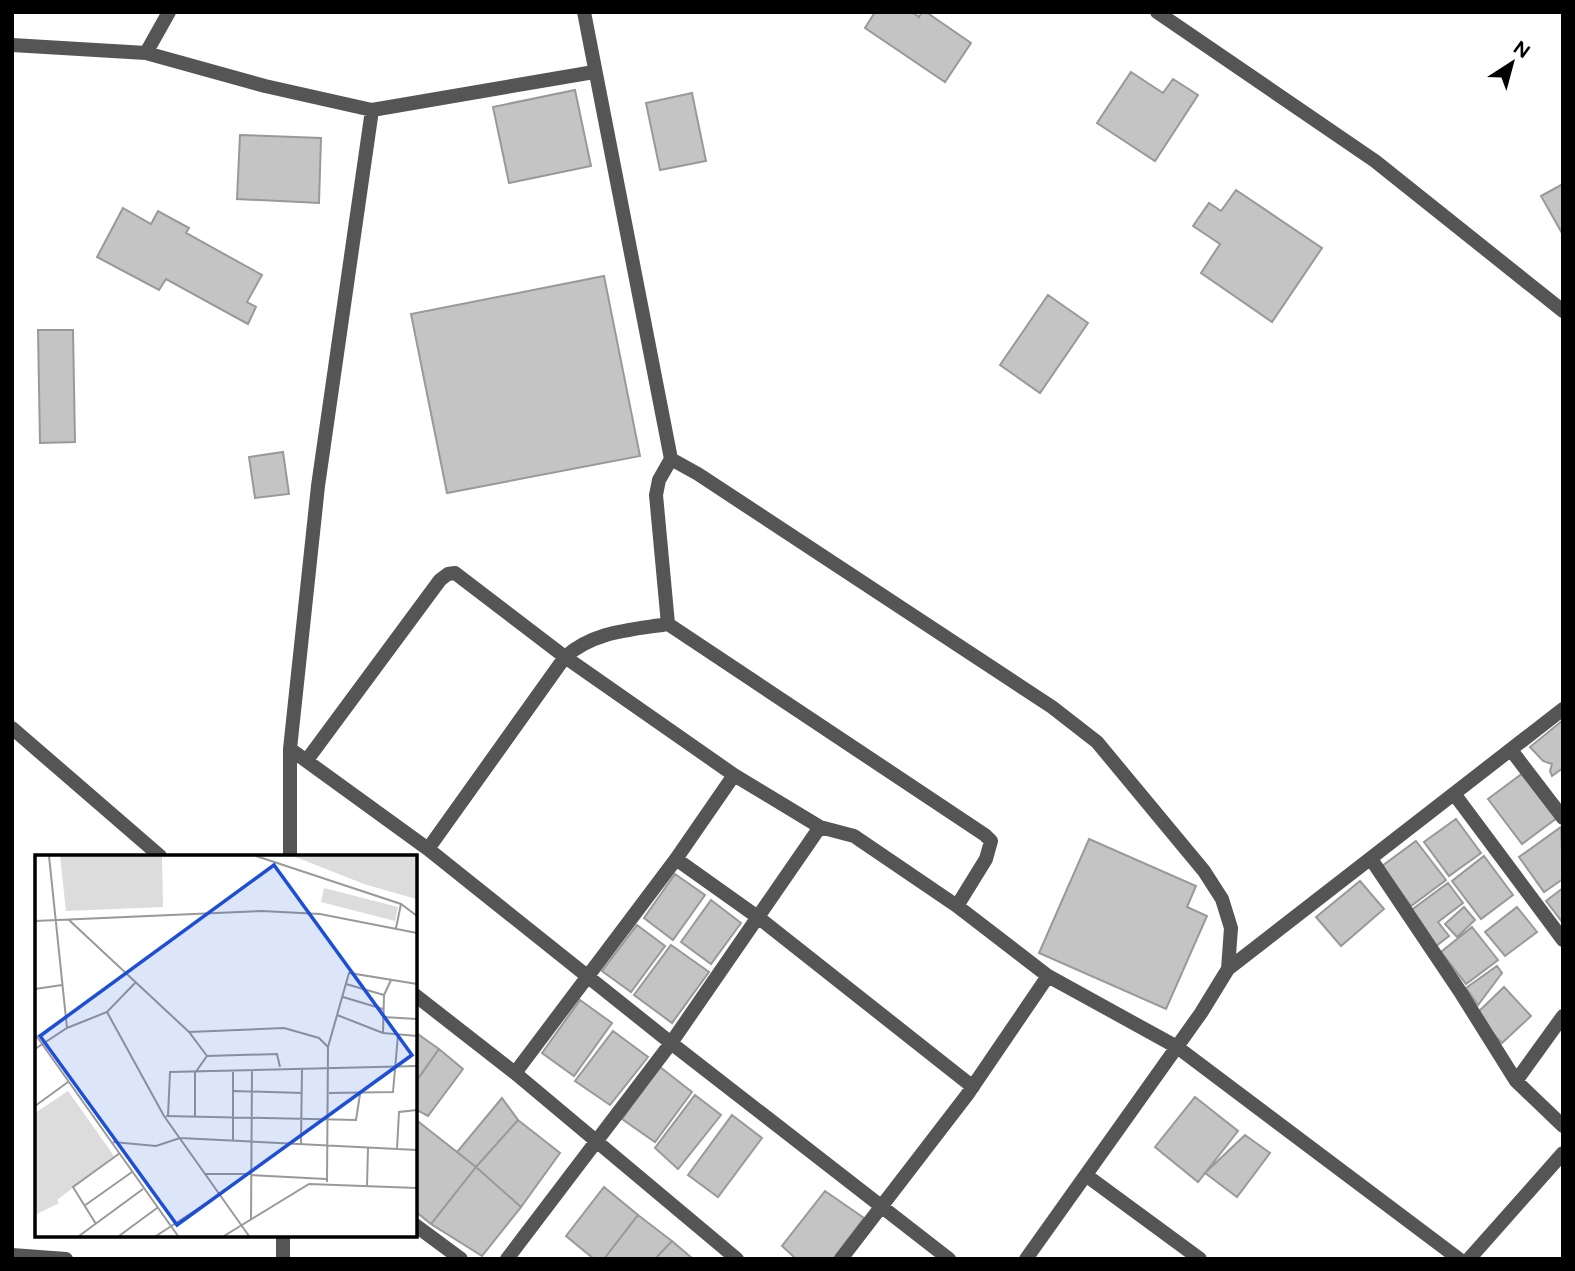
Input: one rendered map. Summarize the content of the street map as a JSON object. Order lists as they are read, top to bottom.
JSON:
{
  "north": "top right"
}
